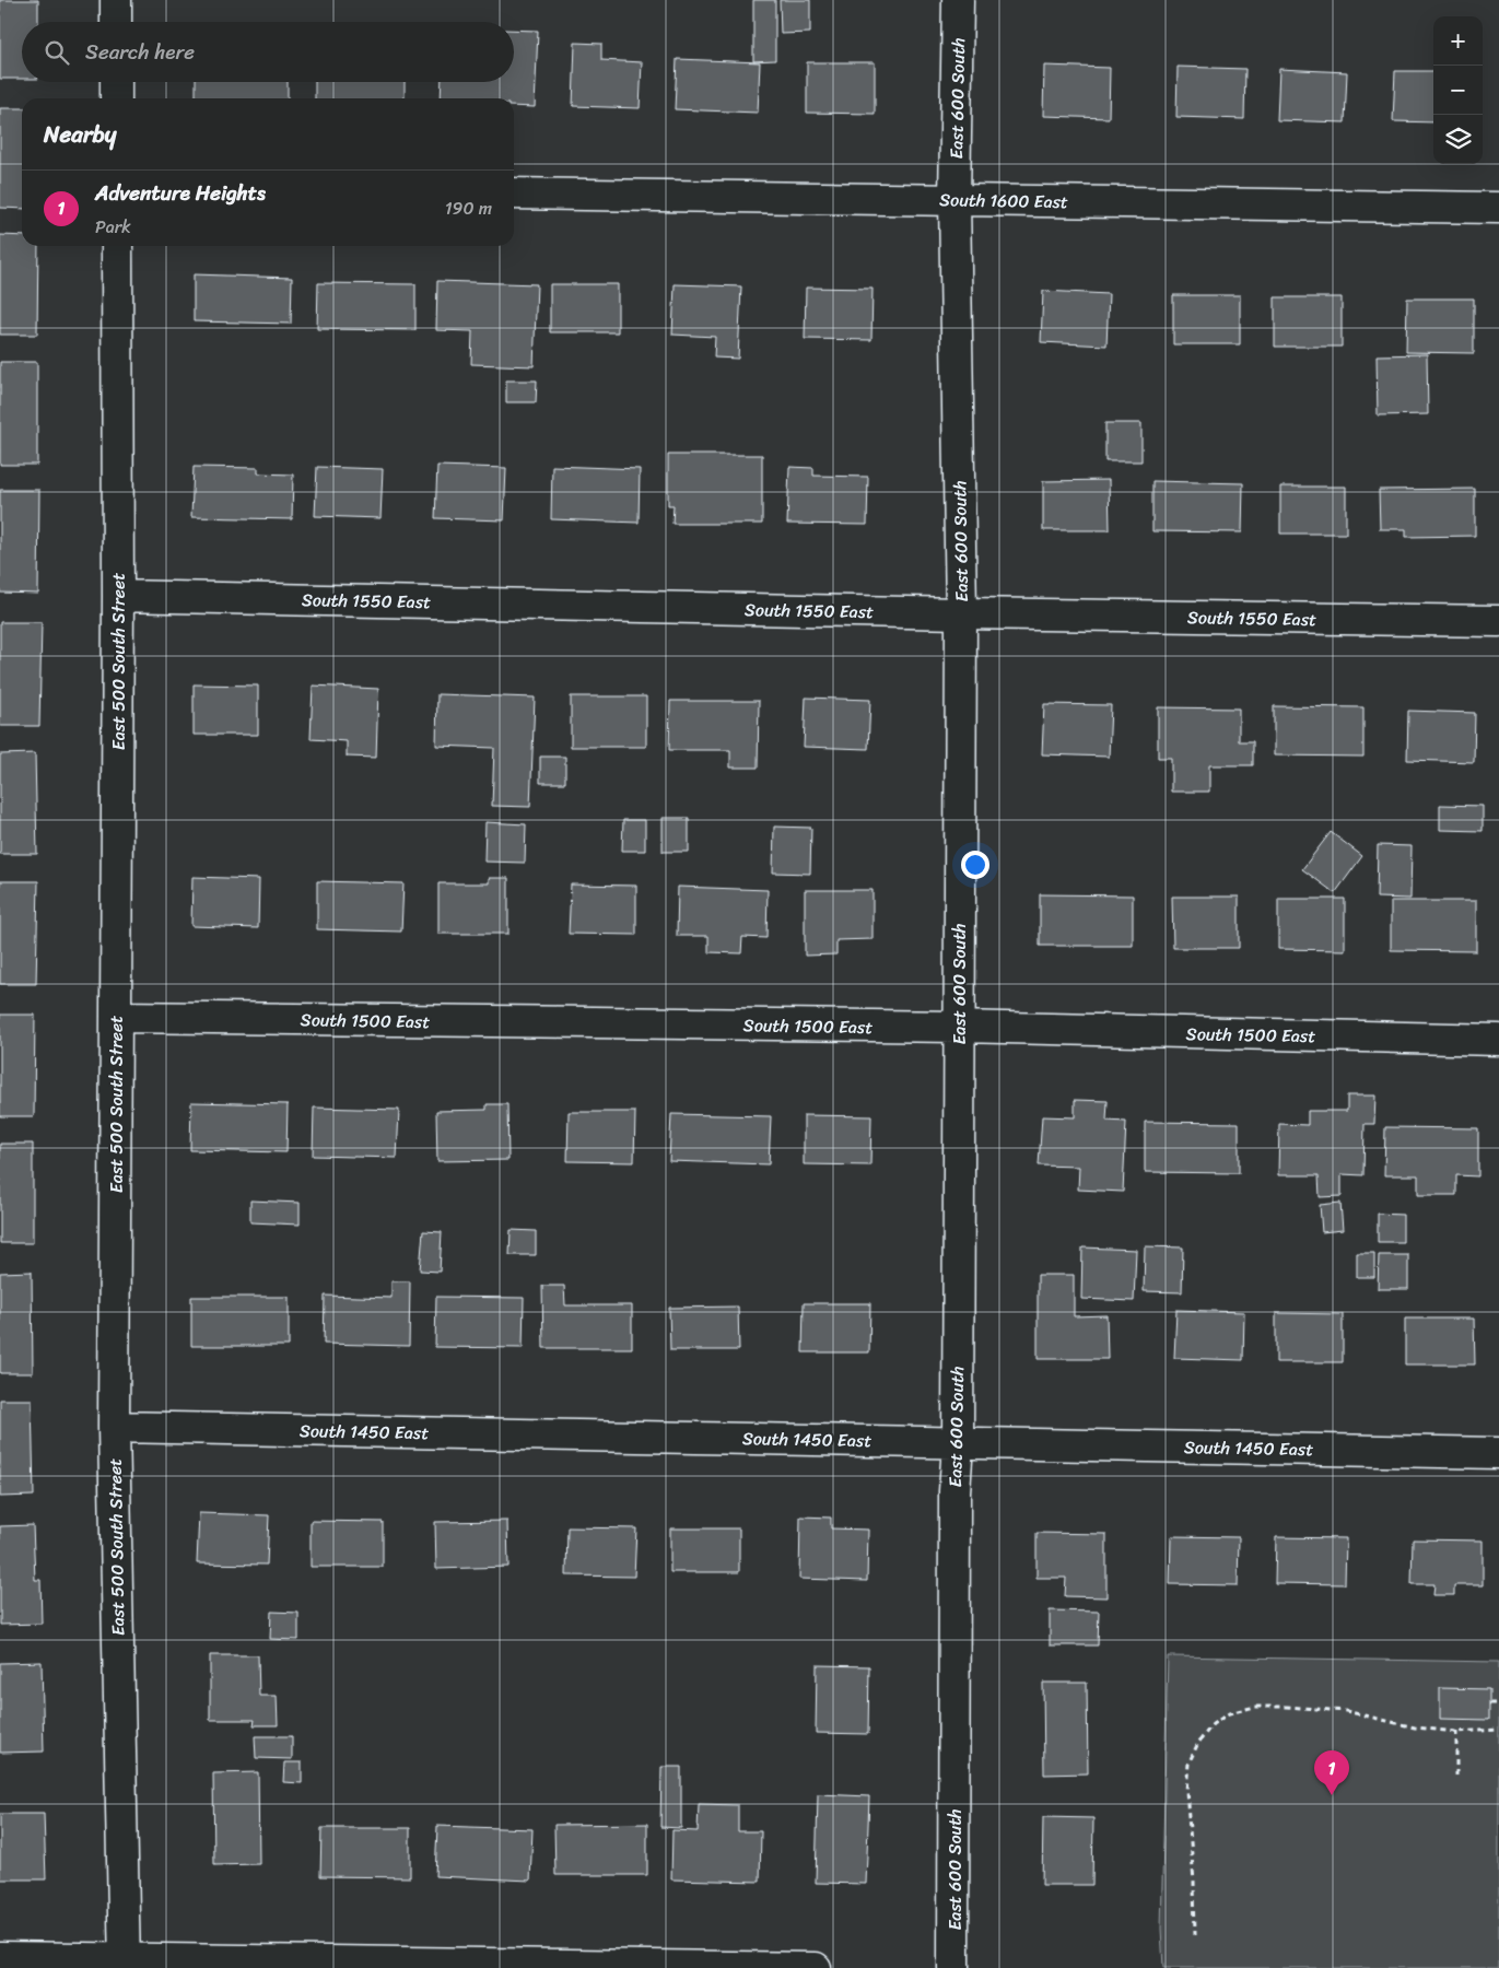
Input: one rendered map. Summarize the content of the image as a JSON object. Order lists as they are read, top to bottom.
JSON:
{
  "streets": {
    "street": [
      "East 600 South",
      "South 1600 East",
      "South 1550 East",
      "East 500 South Street",
      "South 1500 East",
      "South 1450 East"
    ]
  },
  "crossings": [
    ["East 600 South", "South 1600 East"],
    ["East 600 South", "South 1550 East"],
    ["East 600 South", "South 1500 East"],
    ["East 600 South", "South 1450 East"],
    ["South 1550 East", "East 500 South Street"],
    ["East 500 South Street", "South 1500 East"],
    ["East 500 South Street", "South 1450 East"]
  ],
  "page": {
    "map_buttons": ["+", "−"],
    "search": "Search here",
    "heading": "Nearby",
    "list": [
      {
        "mark": "1",
        "name": "Adventure Heights",
        "note": "Park",
        "value": "190 m"
      }
    ],
    "pins": "1"
  }
}
